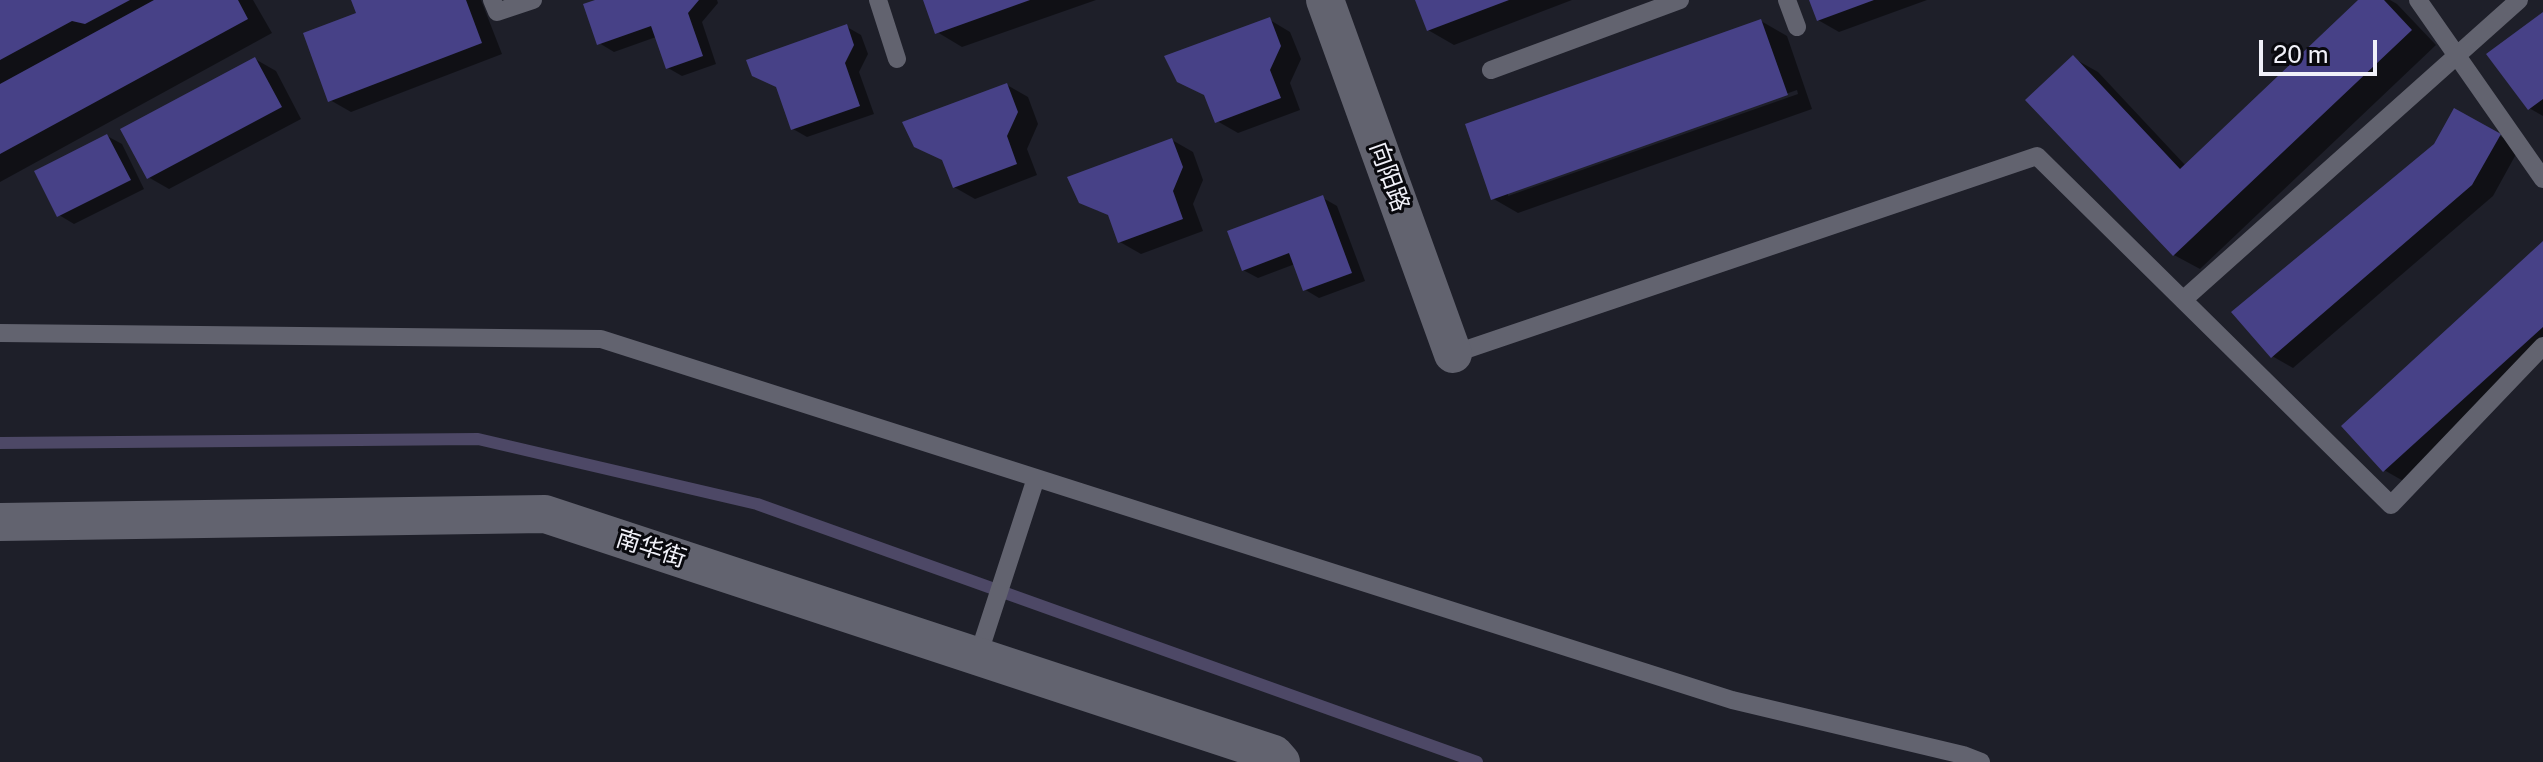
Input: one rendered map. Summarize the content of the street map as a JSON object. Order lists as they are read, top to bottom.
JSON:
{
  "streets": {
    "street": ["向阳路", "南华街"]
  },
  "scale_bar": "20 m"
}
